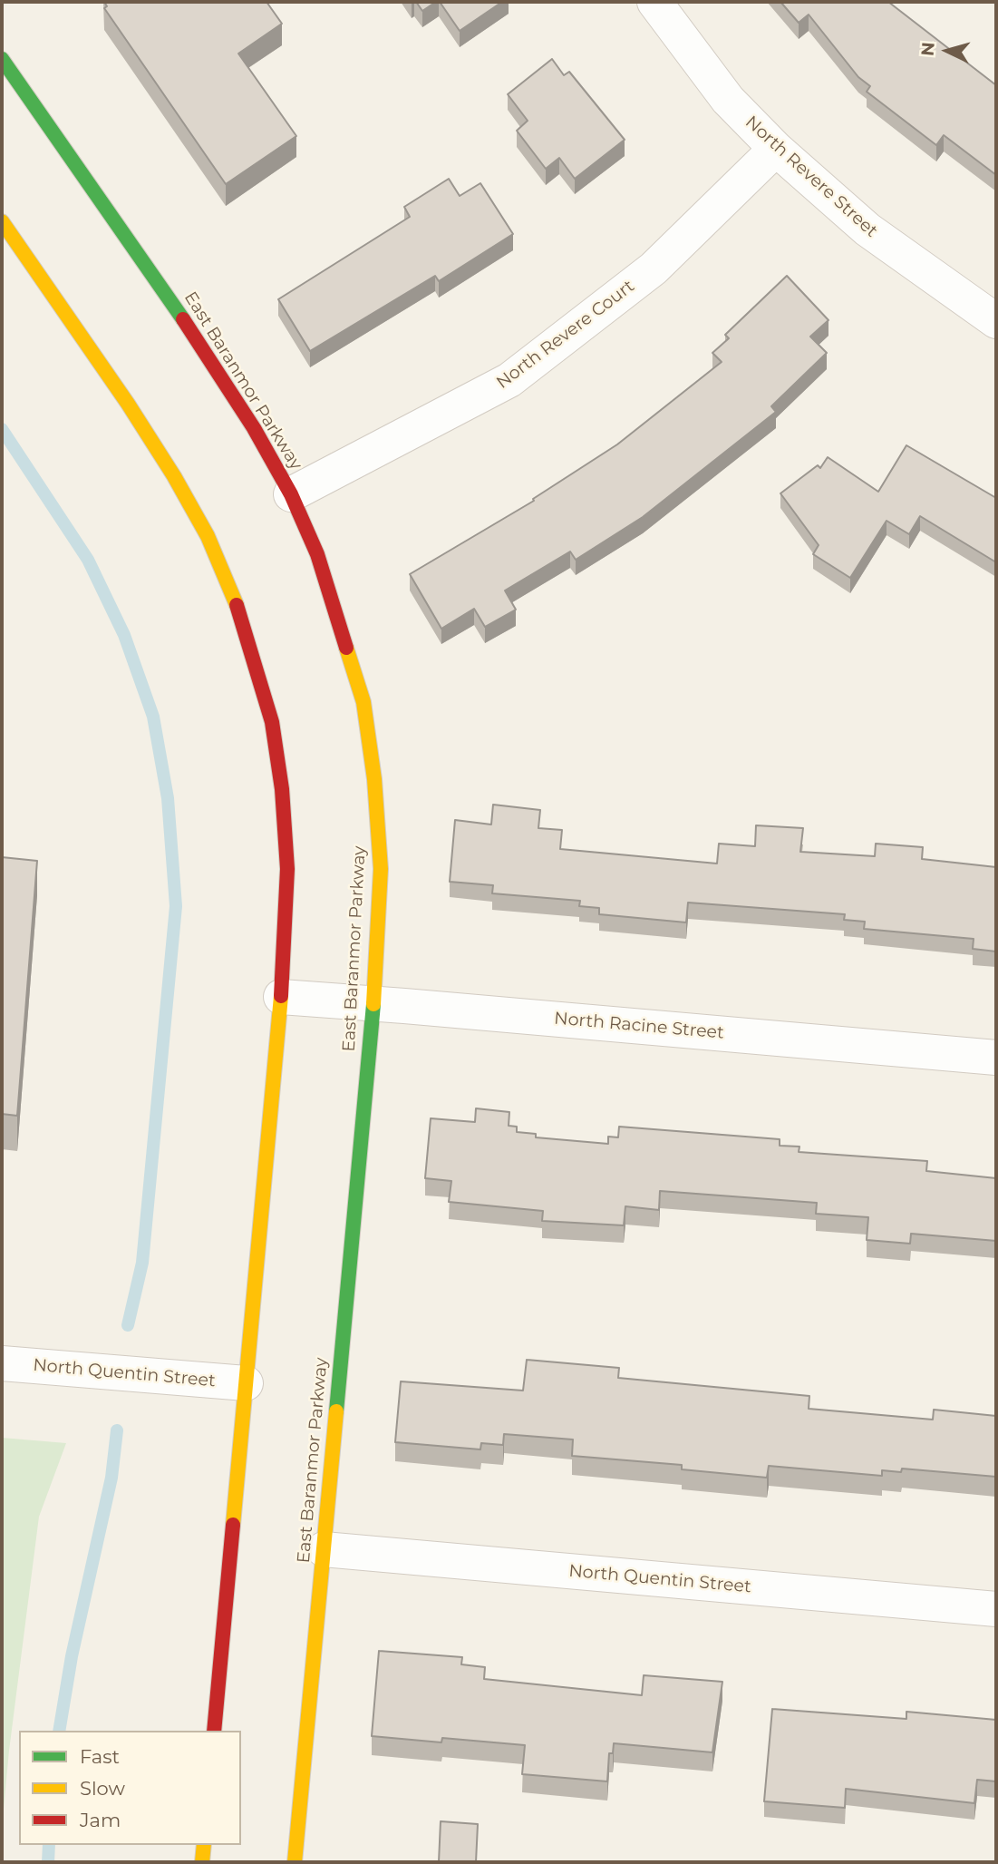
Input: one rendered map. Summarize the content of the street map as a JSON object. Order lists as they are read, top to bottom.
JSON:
{
  "streets": {
    "street": [
      "North Revere Street",
      "North Revere Court",
      "East Baranmor Parkway",
      "North Racine Street",
      "North Quentin Street"
    ]
  },
  "crossings": [
    ["North Revere Street", "North Revere Court"],
    ["North Revere Court", "East Baranmor Parkway"],
    ["East Baranmor Parkway", "North Racine Street"],
    ["East Baranmor Parkway", "North Quentin Street"]
  ],
  "legend": ["Fast", "Slow", "Jam"],
  "north": "left"
}
